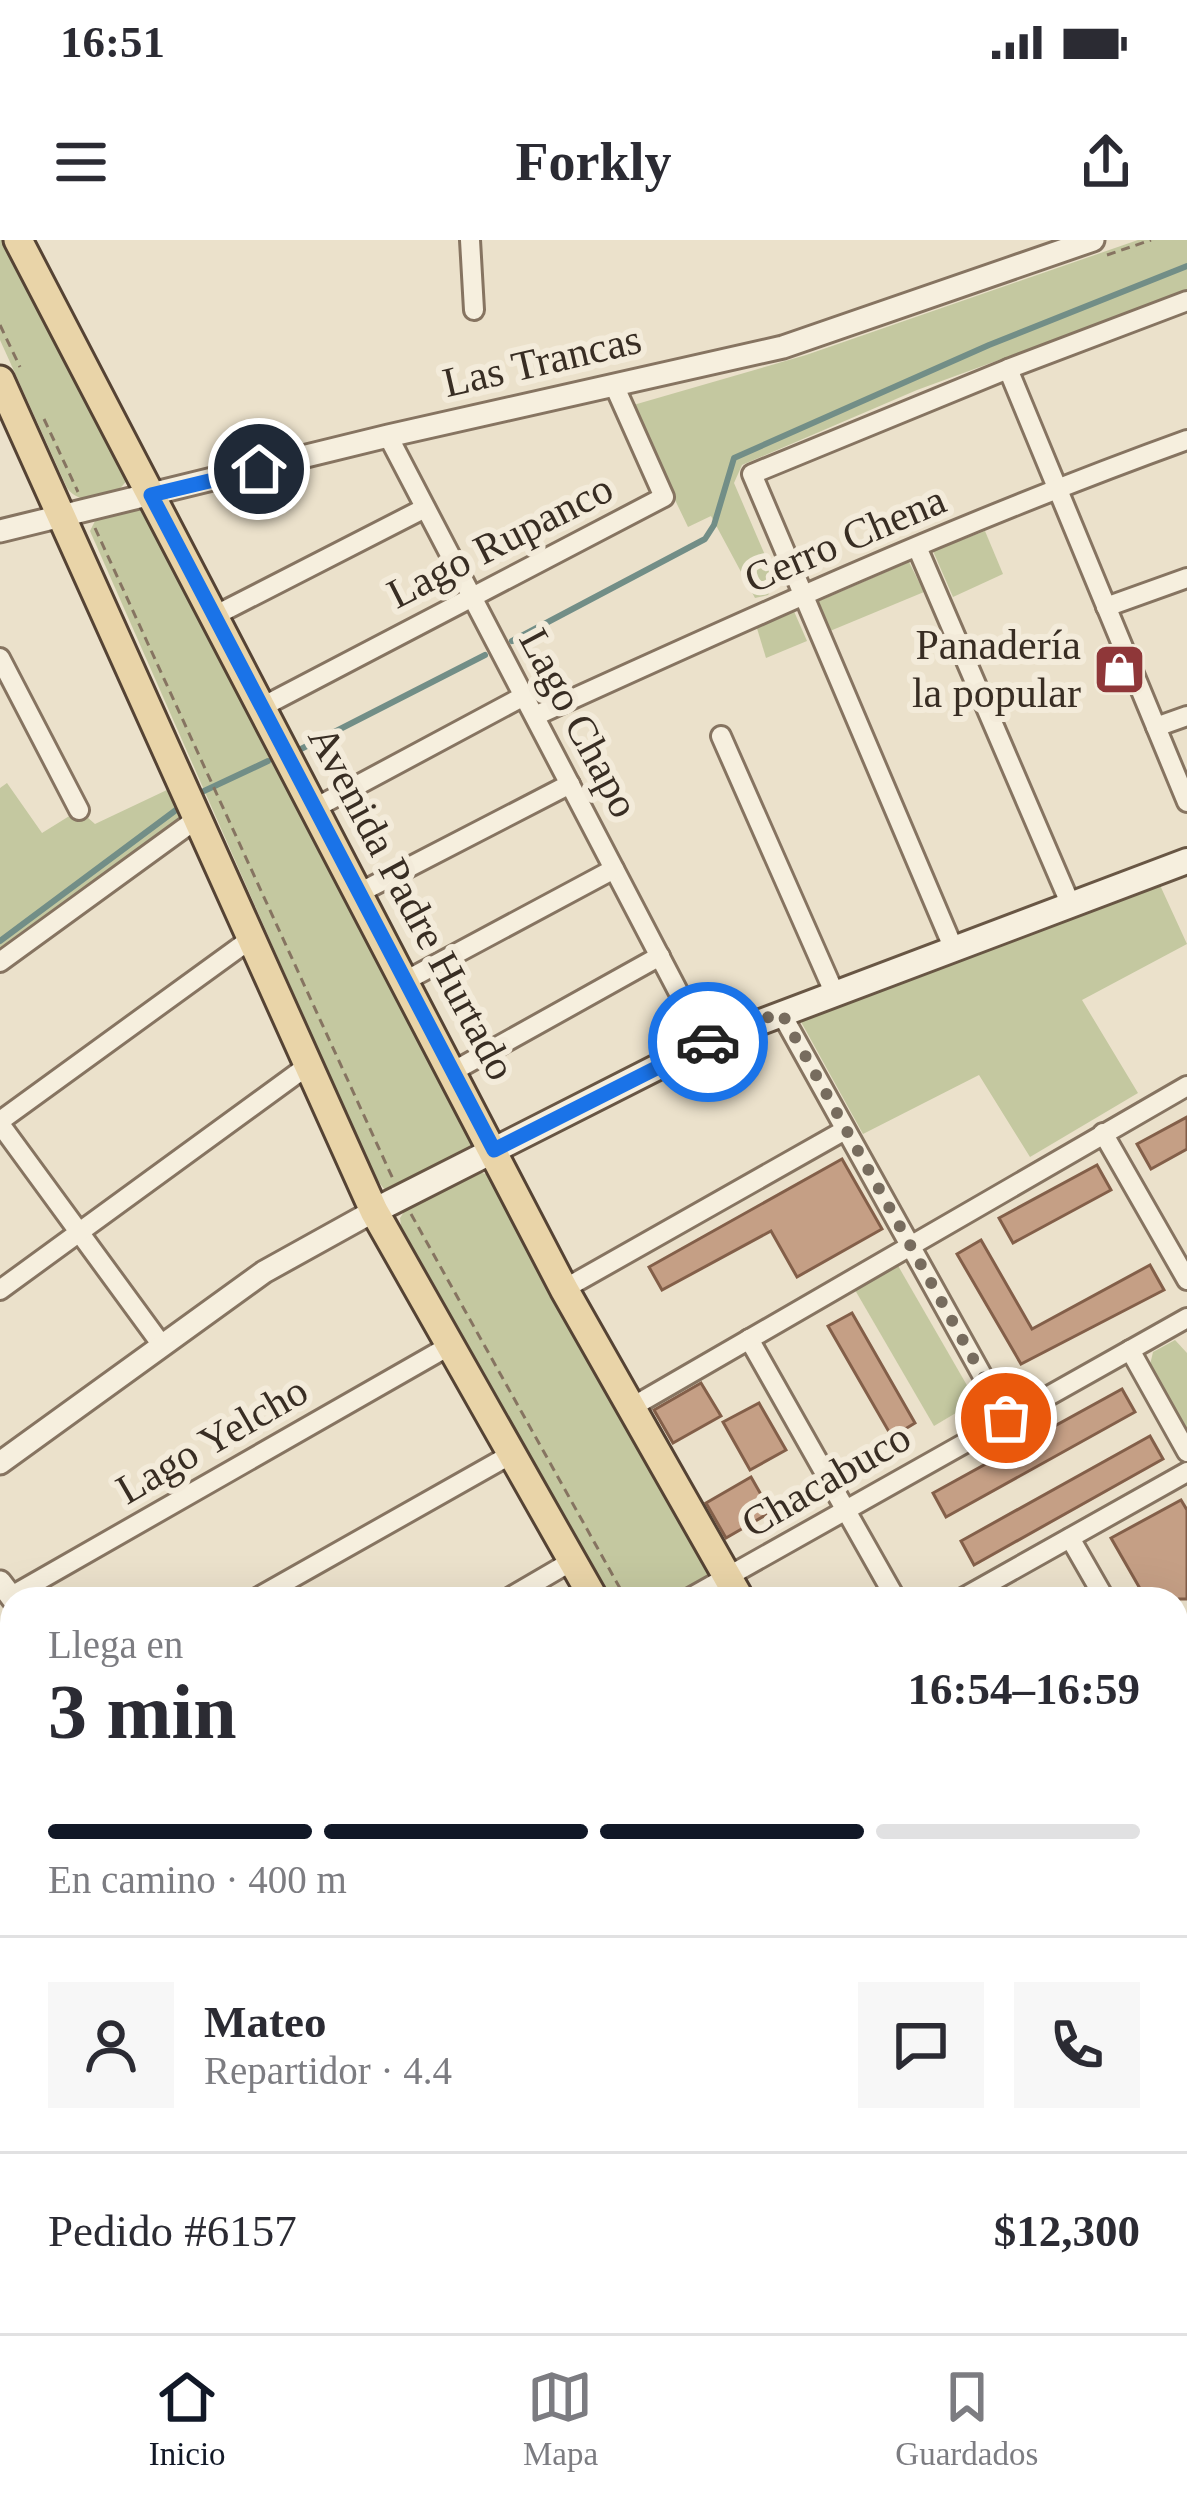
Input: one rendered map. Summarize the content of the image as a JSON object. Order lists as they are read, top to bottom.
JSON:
{
  "streets": {
    "main road": ["Avenida Padre Hurtado"],
    "street": [
      "Las Trancas",
      "Cerro Chena",
      "Lago Rupanco",
      "Lago Chapo",
      "Lago Yelcho",
      "Chacabuco"
    ]
  },
  "crossings": [
    ["Las Trancas", "Lago Rupanco"],
    ["Las Trancas", "Lago Chapo"],
    ["Las Trancas", "Avenida Padre Hurtado"],
    ["Cerro Chena", "Lago Chapo"],
    ["Lago Rupanco", "Lago Chapo"],
    ["Lago Rupanco", "Avenida Padre Hurtado"]
  ],
  "places": {
    "shop": ["Panadería la popular"]
  },
  "page": {
    "status": "16:51",
    "header": "Forkly",
    "heading": ["3 min", "Llega en", "16:54–16:59"],
    "panel": [
      "Mateo",
      "Repartidor · 4.4",
      "Pedido #6157",
      "$12,300"
    ],
    "bar": "En camino · 400 m",
    "tabs": ["Inicio", "Mapa", "Guardados"]
  }
}
